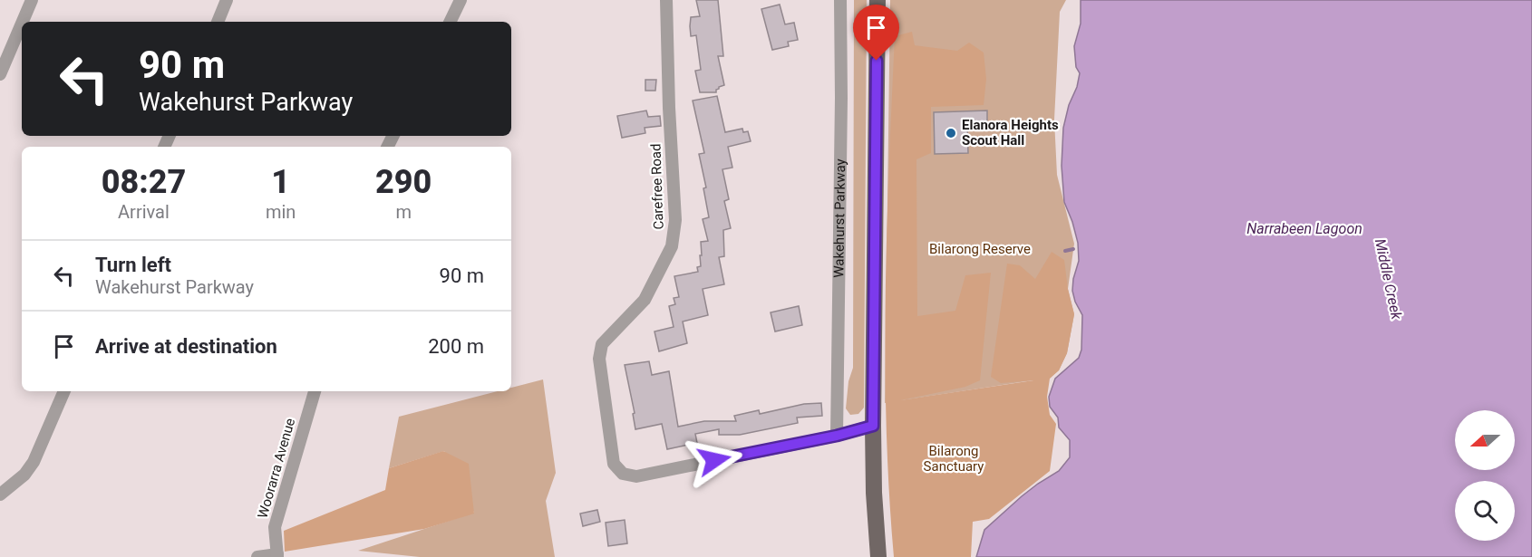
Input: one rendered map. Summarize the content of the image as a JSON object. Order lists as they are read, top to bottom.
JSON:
{
  "streets": {
    "street": ["Carefree Road", "Wakehurst Parkway", "Woorarra Avenue"]
  },
  "crossings": [
    ["Carefree Road", "Wakehurst Parkway"]
  ],
  "water": ["Narrabeen Lagoon", "Middle Creek"],
  "parks": ["Bilarong Reserve", "Bilarong Sanctuary"],
  "places": ["Elanora Heights Scout Hall"],
  "north": "left",
  "page": {
    "turn": ["90 m", "Wakehurst Parkway"],
    "eta": [
      "08:27",
      "Arrival",
      "1",
      "min",
      "290",
      "m"
    ],
    "list": [
      {
        "name": "Turn left",
        "note": "Wakehurst Parkway",
        "value": "90 m"
      },
      {
        "name": "Arrive at destination",
        "value": "200 m"
      }
    ]
  }
}
